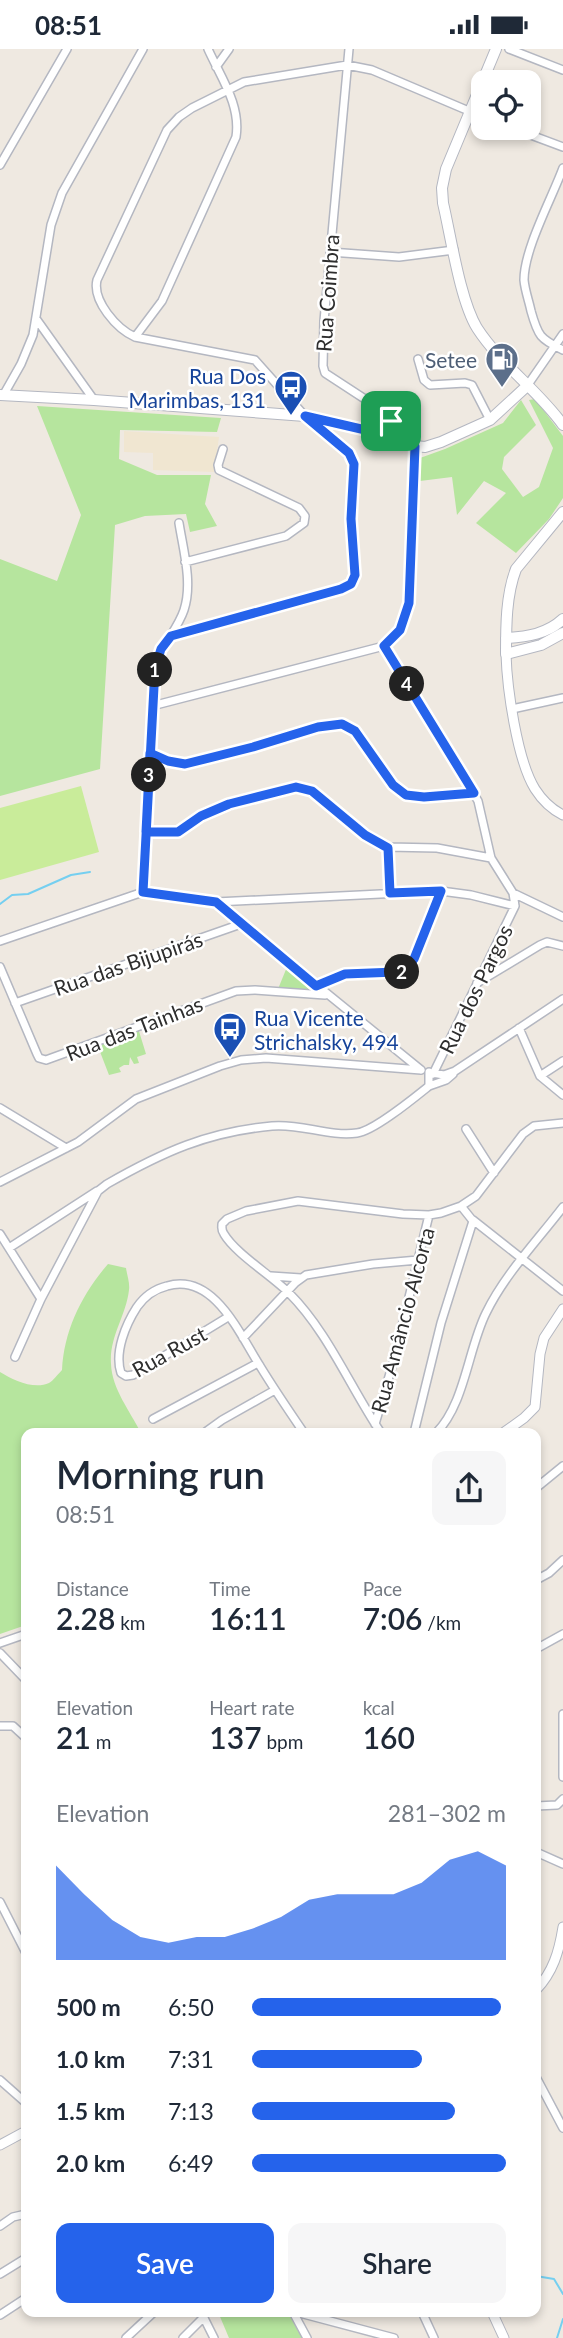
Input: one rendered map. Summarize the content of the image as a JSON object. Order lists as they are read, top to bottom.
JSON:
{
  "streets": {
    "street": [
      "Rua Coimbra",
      "Rua das Bijupirás",
      "Rua dos Pargos",
      "Rua das Tainhas",
      "Rua Amâncio Alcorta",
      "Rua Rust"
    ]
  },
  "crossings": [
    ["Rua das Bijupirás", "Rua das Tainhas"]
  ],
  "places": {
    "fuel station": ["Setee"],
    "bus stop": ["Rua Dos Marimbas, 131", "Rua Vicente Strichalsky, 494"]
  },
  "page": {
    "status": "08:51",
    "pins": [
      "1",
      "4",
      "3",
      "2"
    ],
    "heading": ["Morning run", "08:51"],
    "stats": [
      ["Distance", "2.28 km"],
      ["Time", "16:11"],
      ["Pace", "7:06 /km"],
      ["Elevation", "21 m"],
      ["Heart rate", "137 bpm"],
      ["kcal", "160"]
    ],
    "chart": ["Elevation", "281–302 m"],
    "list": [
      {
        "name": "500 m",
        "note": "6:50"
      },
      {
        "name": "1.0 km",
        "note": "7:31"
      },
      {
        "name": "1.5 km",
        "note": "7:13"
      },
      {
        "name": "2.0 km",
        "note": "6:49"
      }
    ],
    "buttons": ["Save", "Share"]
  }
}
